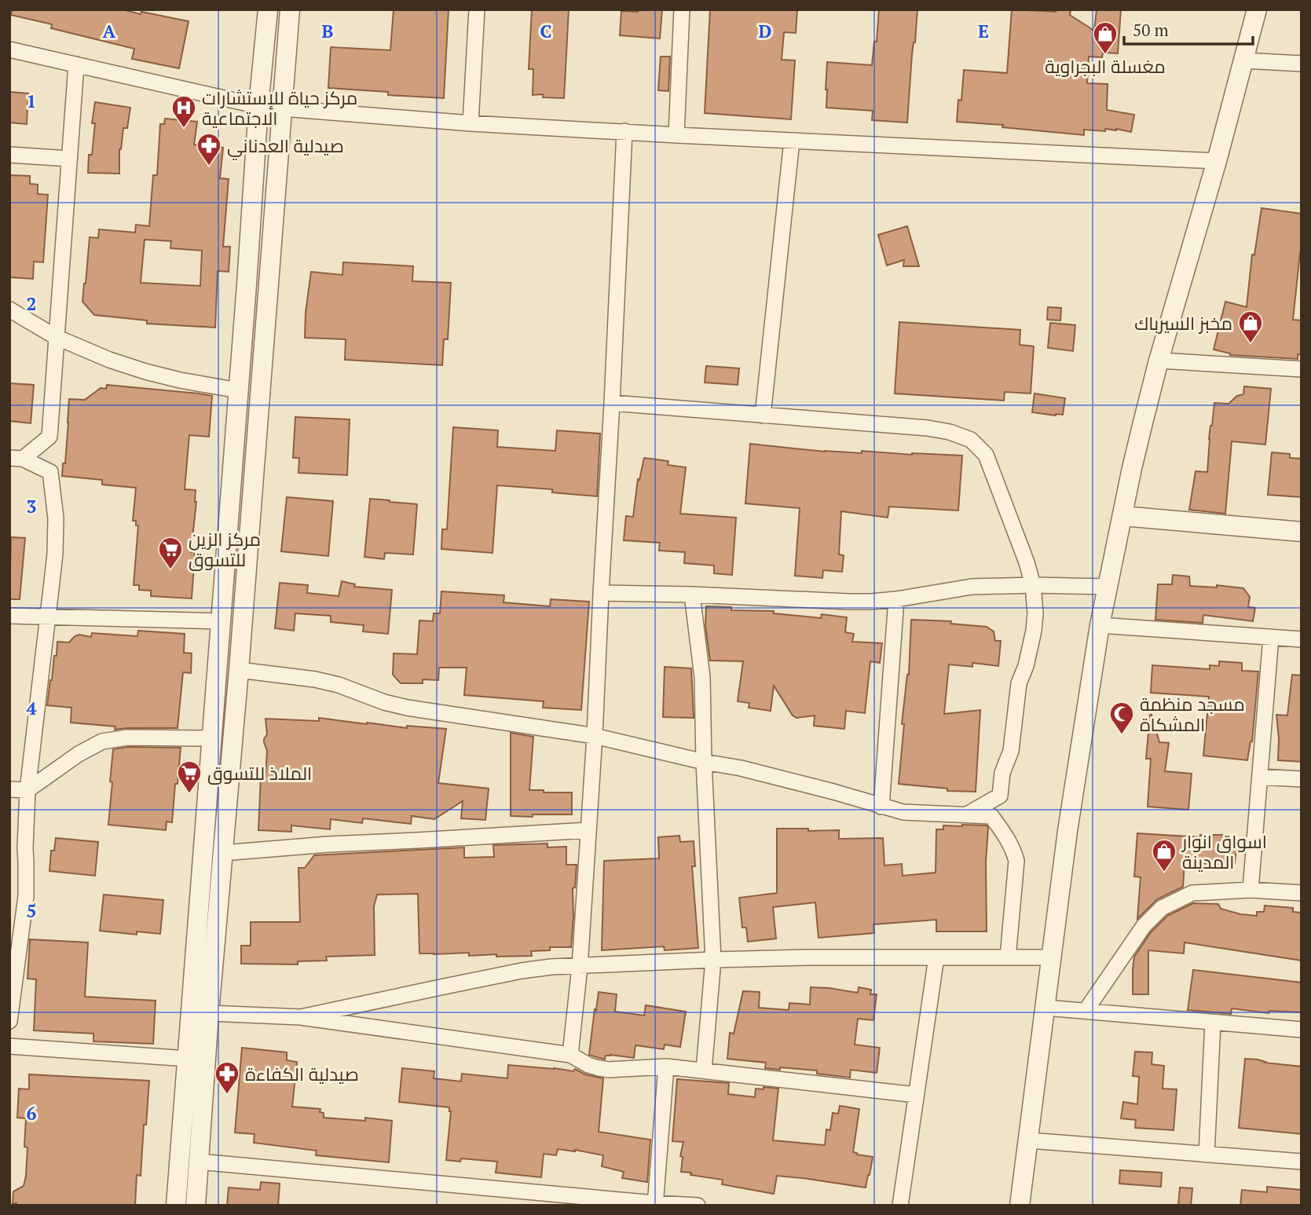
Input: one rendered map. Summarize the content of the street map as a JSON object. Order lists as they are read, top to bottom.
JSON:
{
  "places": {
    "shop": ["مغسلة البجراوية", "مخبز السيرباك", "اسواق انوار المدينة"],
    "hospital": ["مركز حياة للإستشارات الاجتماعية"],
    "pharmacy": ["صيدلية العدناني", "صيدلية الكفاءة"],
    "supermarket": ["مركز الزين للتسوق", "الملاذ للتسوق"],
    "mosque": ["مسجد منظمة المشكاة"]
  },
  "scale_bar": "50 m",
  "grid": {
    "columns": [
      "A",
      "B",
      "C",
      "D",
      "E"
    ],
    "rows": [
      "1",
      "2",
      "3",
      "4",
      "5",
      "6"
    ]
  }
}
